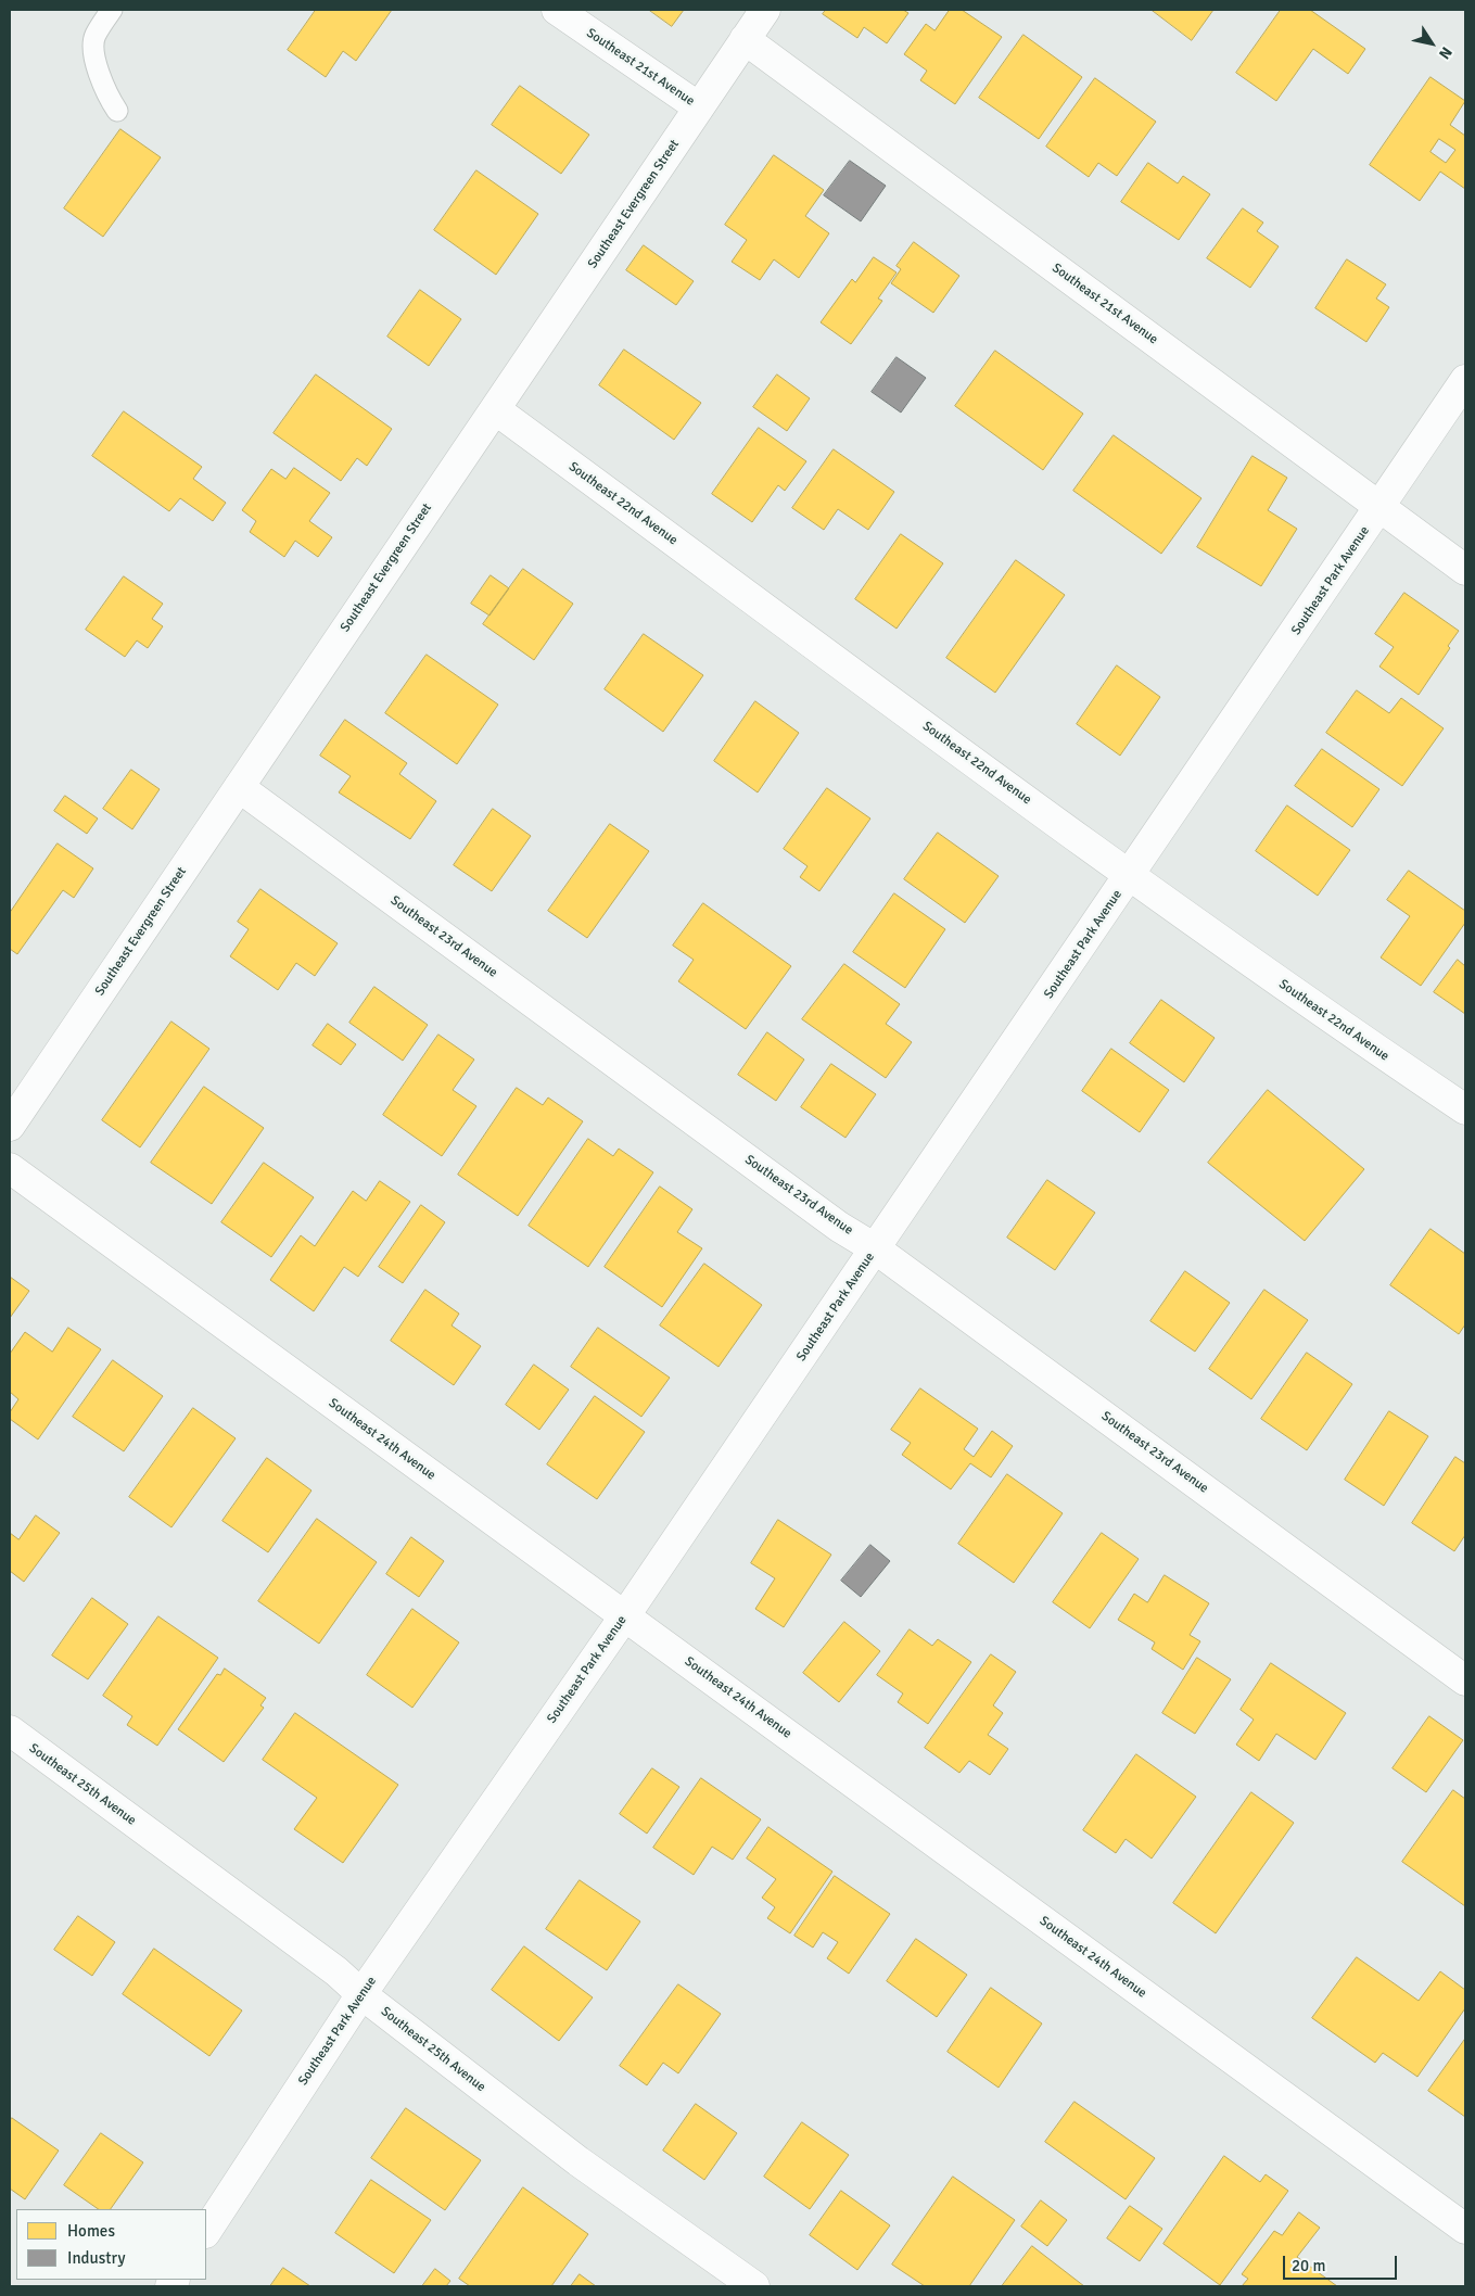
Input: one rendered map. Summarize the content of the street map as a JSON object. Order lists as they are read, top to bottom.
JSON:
{
  "streets": {
    "street": [
      "Southeast 21st Avenue",
      "Southeast Evergreen Street",
      "Southeast 22nd Avenue",
      "Southeast Park Avenue",
      "Southeast 23rd Avenue",
      "Southeast 24th Avenue",
      "Southeast 25th Avenue"
    ]
  },
  "crossings": [
    ["Southeast 21st Avenue", "Southeast Evergreen Street"],
    ["Southeast 21st Avenue", "Southeast Park Avenue"],
    ["Southeast Evergreen Street", "Southeast 22nd Avenue"],
    ["Southeast Evergreen Street", "Southeast 23rd Avenue"],
    ["Southeast 22nd Avenue", "Southeast Park Avenue"],
    ["Southeast Park Avenue", "Southeast 23rd Avenue"],
    ["Southeast Park Avenue", "Southeast 24th Avenue"],
    ["Southeast Park Avenue", "Southeast 25th Avenue"]
  ],
  "legend": ["Homes", "Industry"],
  "scale_bar": "20 m",
  "north": "bottom right"
}
